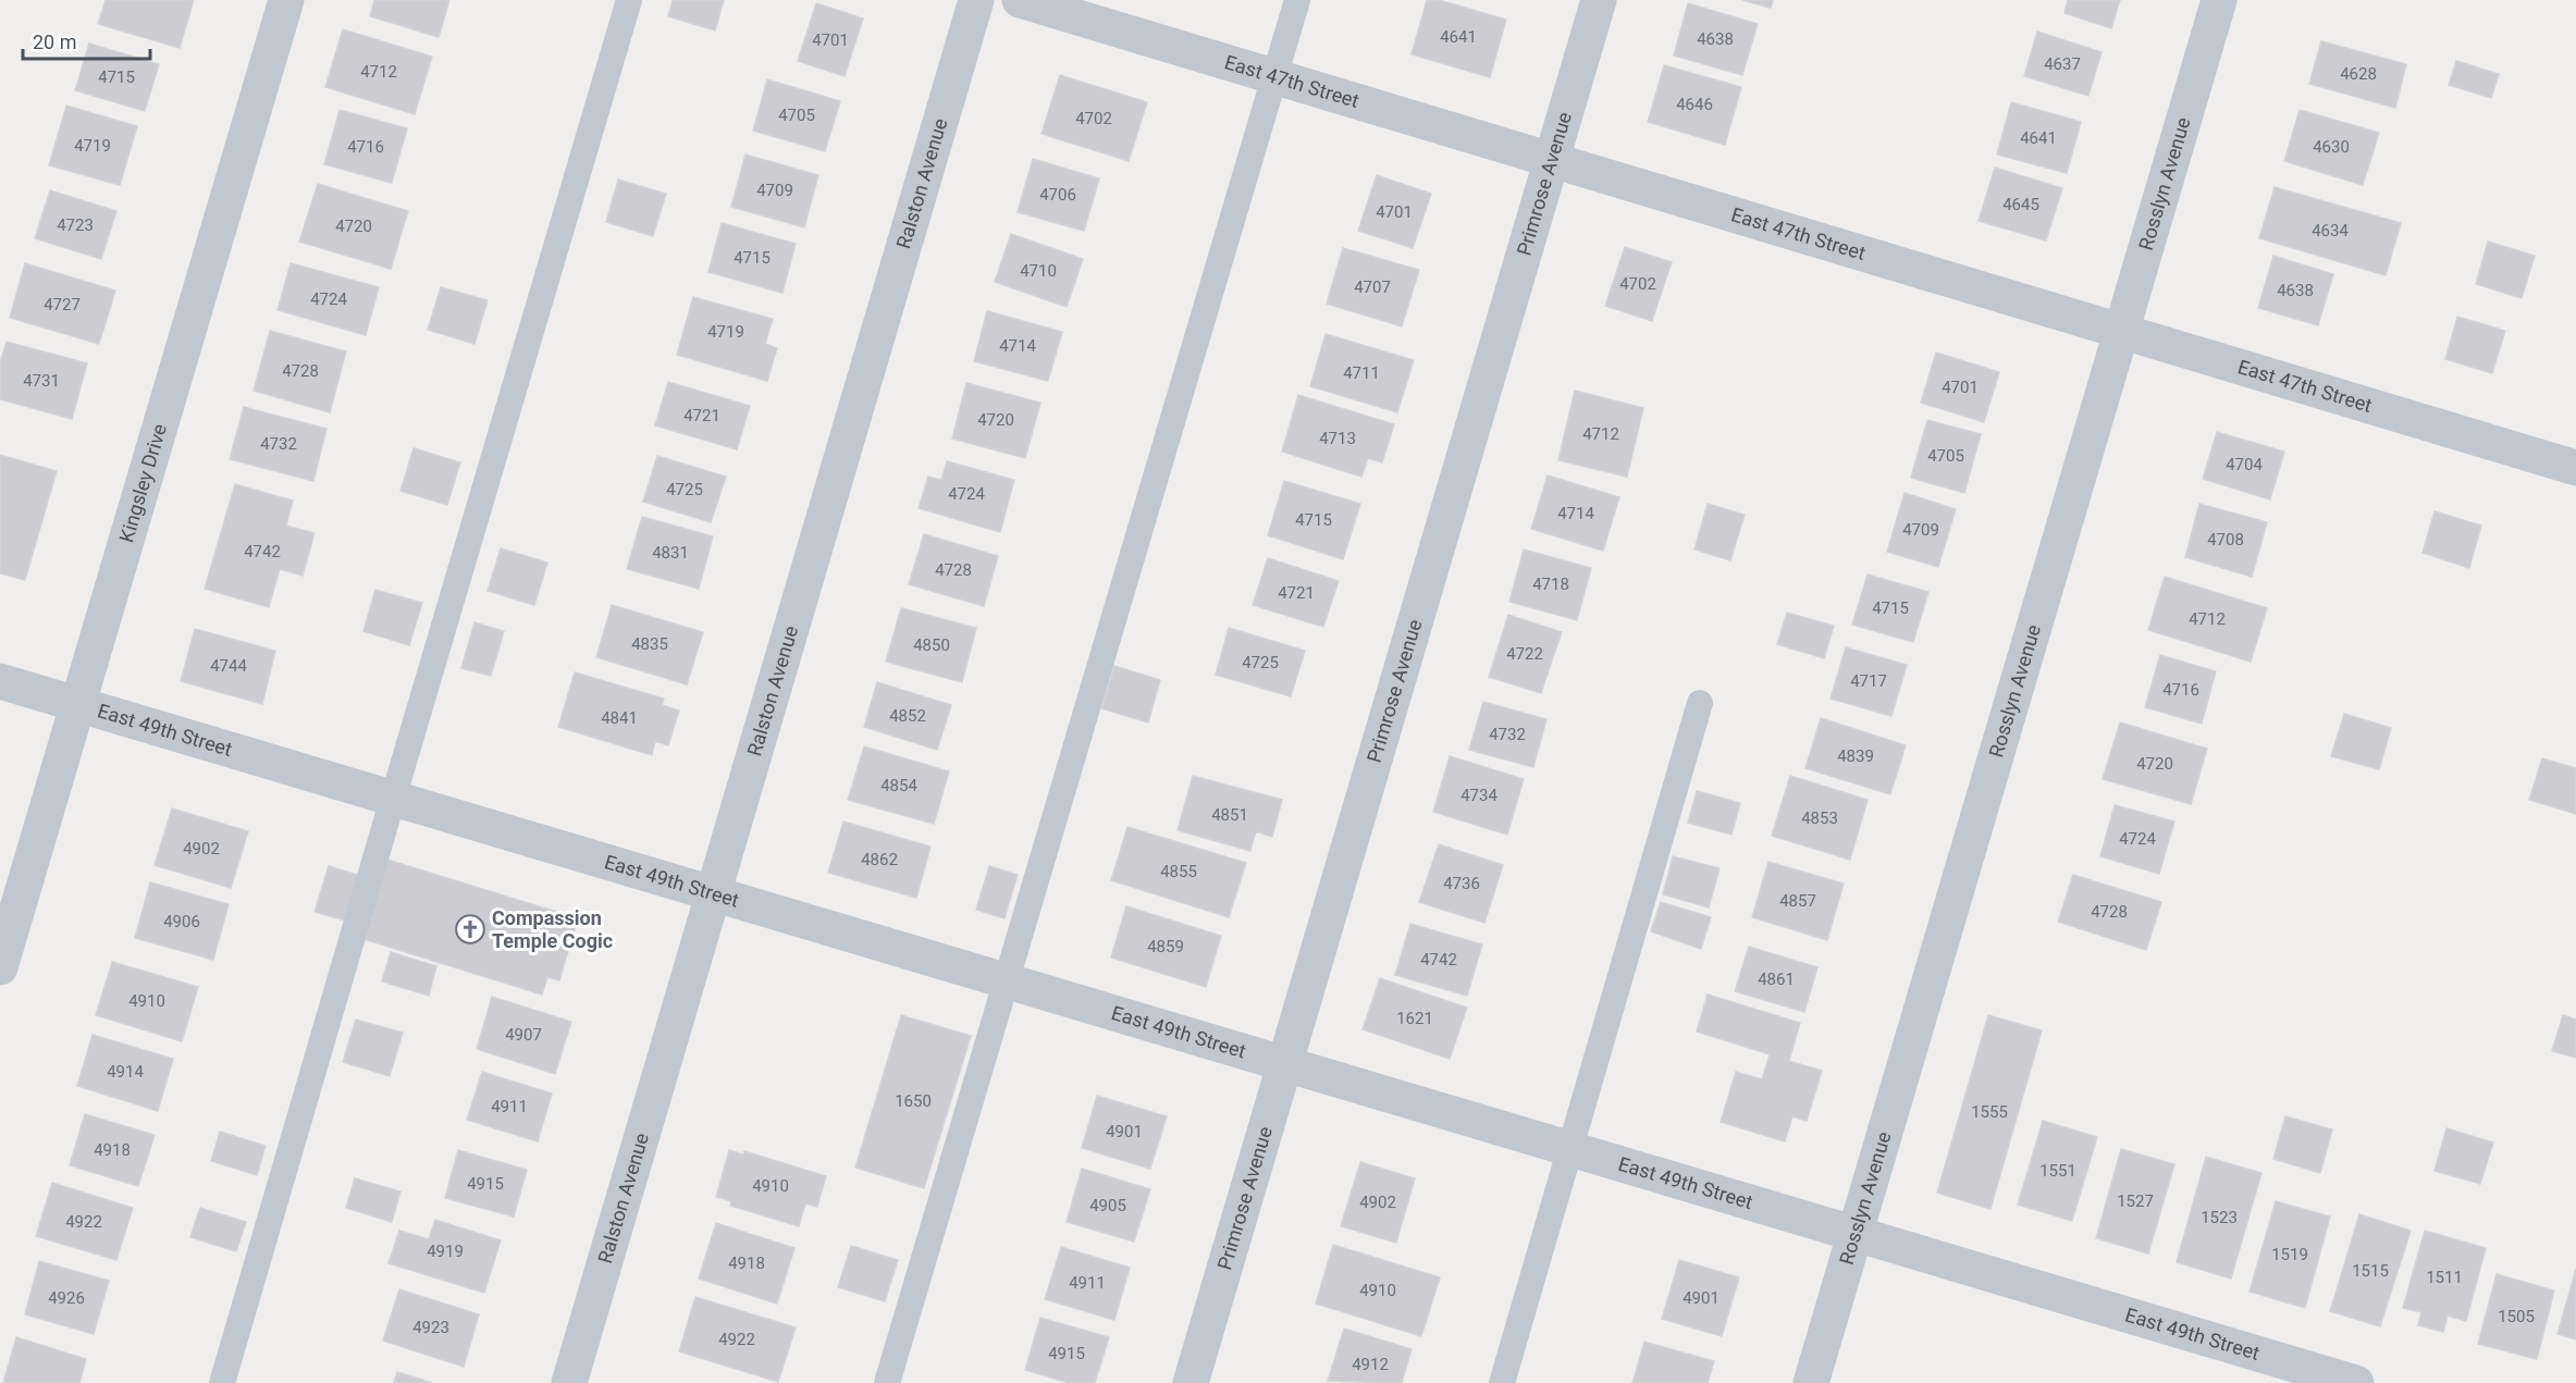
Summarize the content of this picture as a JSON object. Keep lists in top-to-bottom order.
{
  "streets": {
    "street": [
      "East 47th Street",
      "Ralston Avenue",
      "Primrose Avenue",
      "Rosslyn Avenue",
      "Kingsley Drive",
      "East 49th Street"
    ]
  },
  "crossings": [
    ["East 47th Street", "Primrose Avenue"],
    ["East 47th Street", "Rosslyn Avenue"],
    ["Ralston Avenue", "East 49th Street"],
    ["Primrose Avenue", "East 49th Street"],
    ["Rosslyn Avenue", "East 49th Street"],
    ["Kingsley Drive", "East 49th Street"]
  ],
  "places": {
    "church": ["Compassion Temple Cogic"]
  },
  "house_numbers": [
    "4641",
    "4638",
    "4701",
    "4637",
    "4712",
    "4628",
    "4715",
    "4646",
    "4705",
    "4702",
    "4641",
    "4719",
    "4716",
    "4630",
    "4709",
    "4706",
    "4645",
    "4701",
    "4723",
    "4720",
    "4634",
    "4715",
    "4710",
    "4702",
    "4707",
    "4638",
    "4724",
    "4727",
    "4719",
    "4714",
    "4728",
    "4711",
    "4731",
    "4701",
    "4721",
    "4720",
    "4712",
    "4713",
    "4732",
    "4705",
    "4704",
    "4725",
    "4724",
    "4714",
    "4715",
    "4709",
    "4708",
    "4742",
    "4831",
    "4728",
    "4718",
    "4721",
    "4715",
    "4712",
    "4835",
    "4850",
    "4722",
    "4725",
    "4744",
    "4717",
    "4716",
    "4852",
    "4841",
    "4732",
    "4839",
    "4720",
    "4854",
    "4734",
    "4851",
    "4853",
    "4724",
    "4902",
    "4862",
    "4855",
    "4736",
    "4857",
    "4728",
    "4906",
    "4859",
    "4742",
    "4861",
    "4910",
    "1621",
    "4907",
    "4914",
    "1650",
    "4911",
    "1555",
    "4901",
    "4918",
    "1551",
    "4915",
    "4910",
    "1527",
    "4902",
    "4905",
    "1523",
    "4922",
    "4919",
    "1519",
    "4918",
    "1515",
    "1511",
    "4911",
    "4910",
    "4926",
    "4901",
    "1505",
    "4923",
    "4922",
    "4915",
    "4912"
  ],
  "scale_bar": "20 m"
}
